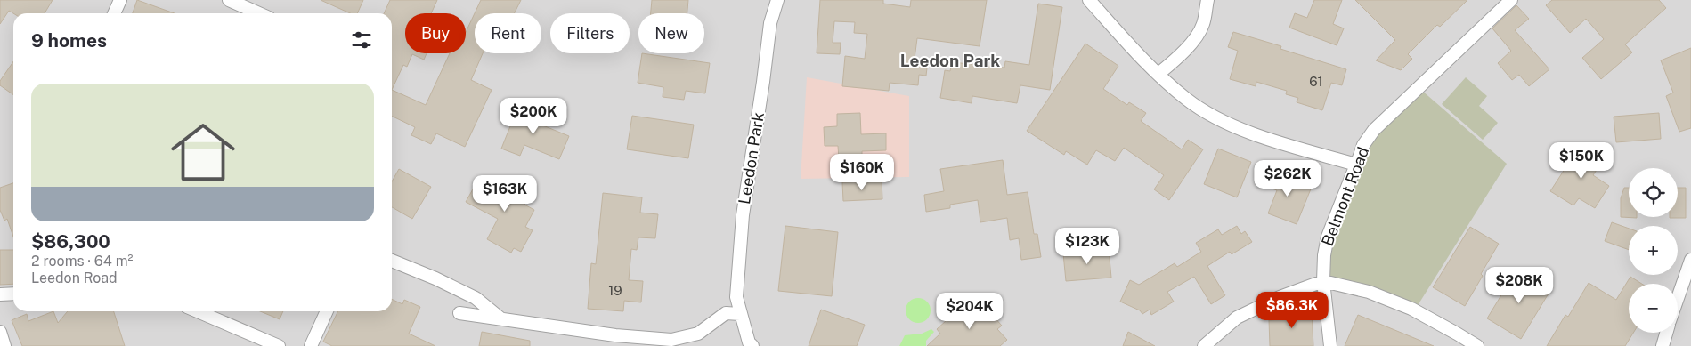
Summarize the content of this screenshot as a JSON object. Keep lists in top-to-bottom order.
{
  "streets": {
    "street": ["Leedon Park", "Belmont Road"]
  },
  "districts": ["Leedon Park"],
  "house_numbers": ["61", "19"],
  "page": {
    "chip": [
      "Buy",
      "Rent",
      "Filters",
      "New"
    ],
    "heading": "9 homes",
    "list": [
      {
        "name": "$86,300",
        "note": "2 rooms · 64 m² · Leedon Road"
      }
    ],
    "price": [
      "$200K",
      "$150K",
      "$160K",
      "$262K",
      "$163K",
      "$123K",
      "$208K",
      "$86.3K",
      "$204K"
    ],
    "map_buttons": ["+", "−"]
  }
}
